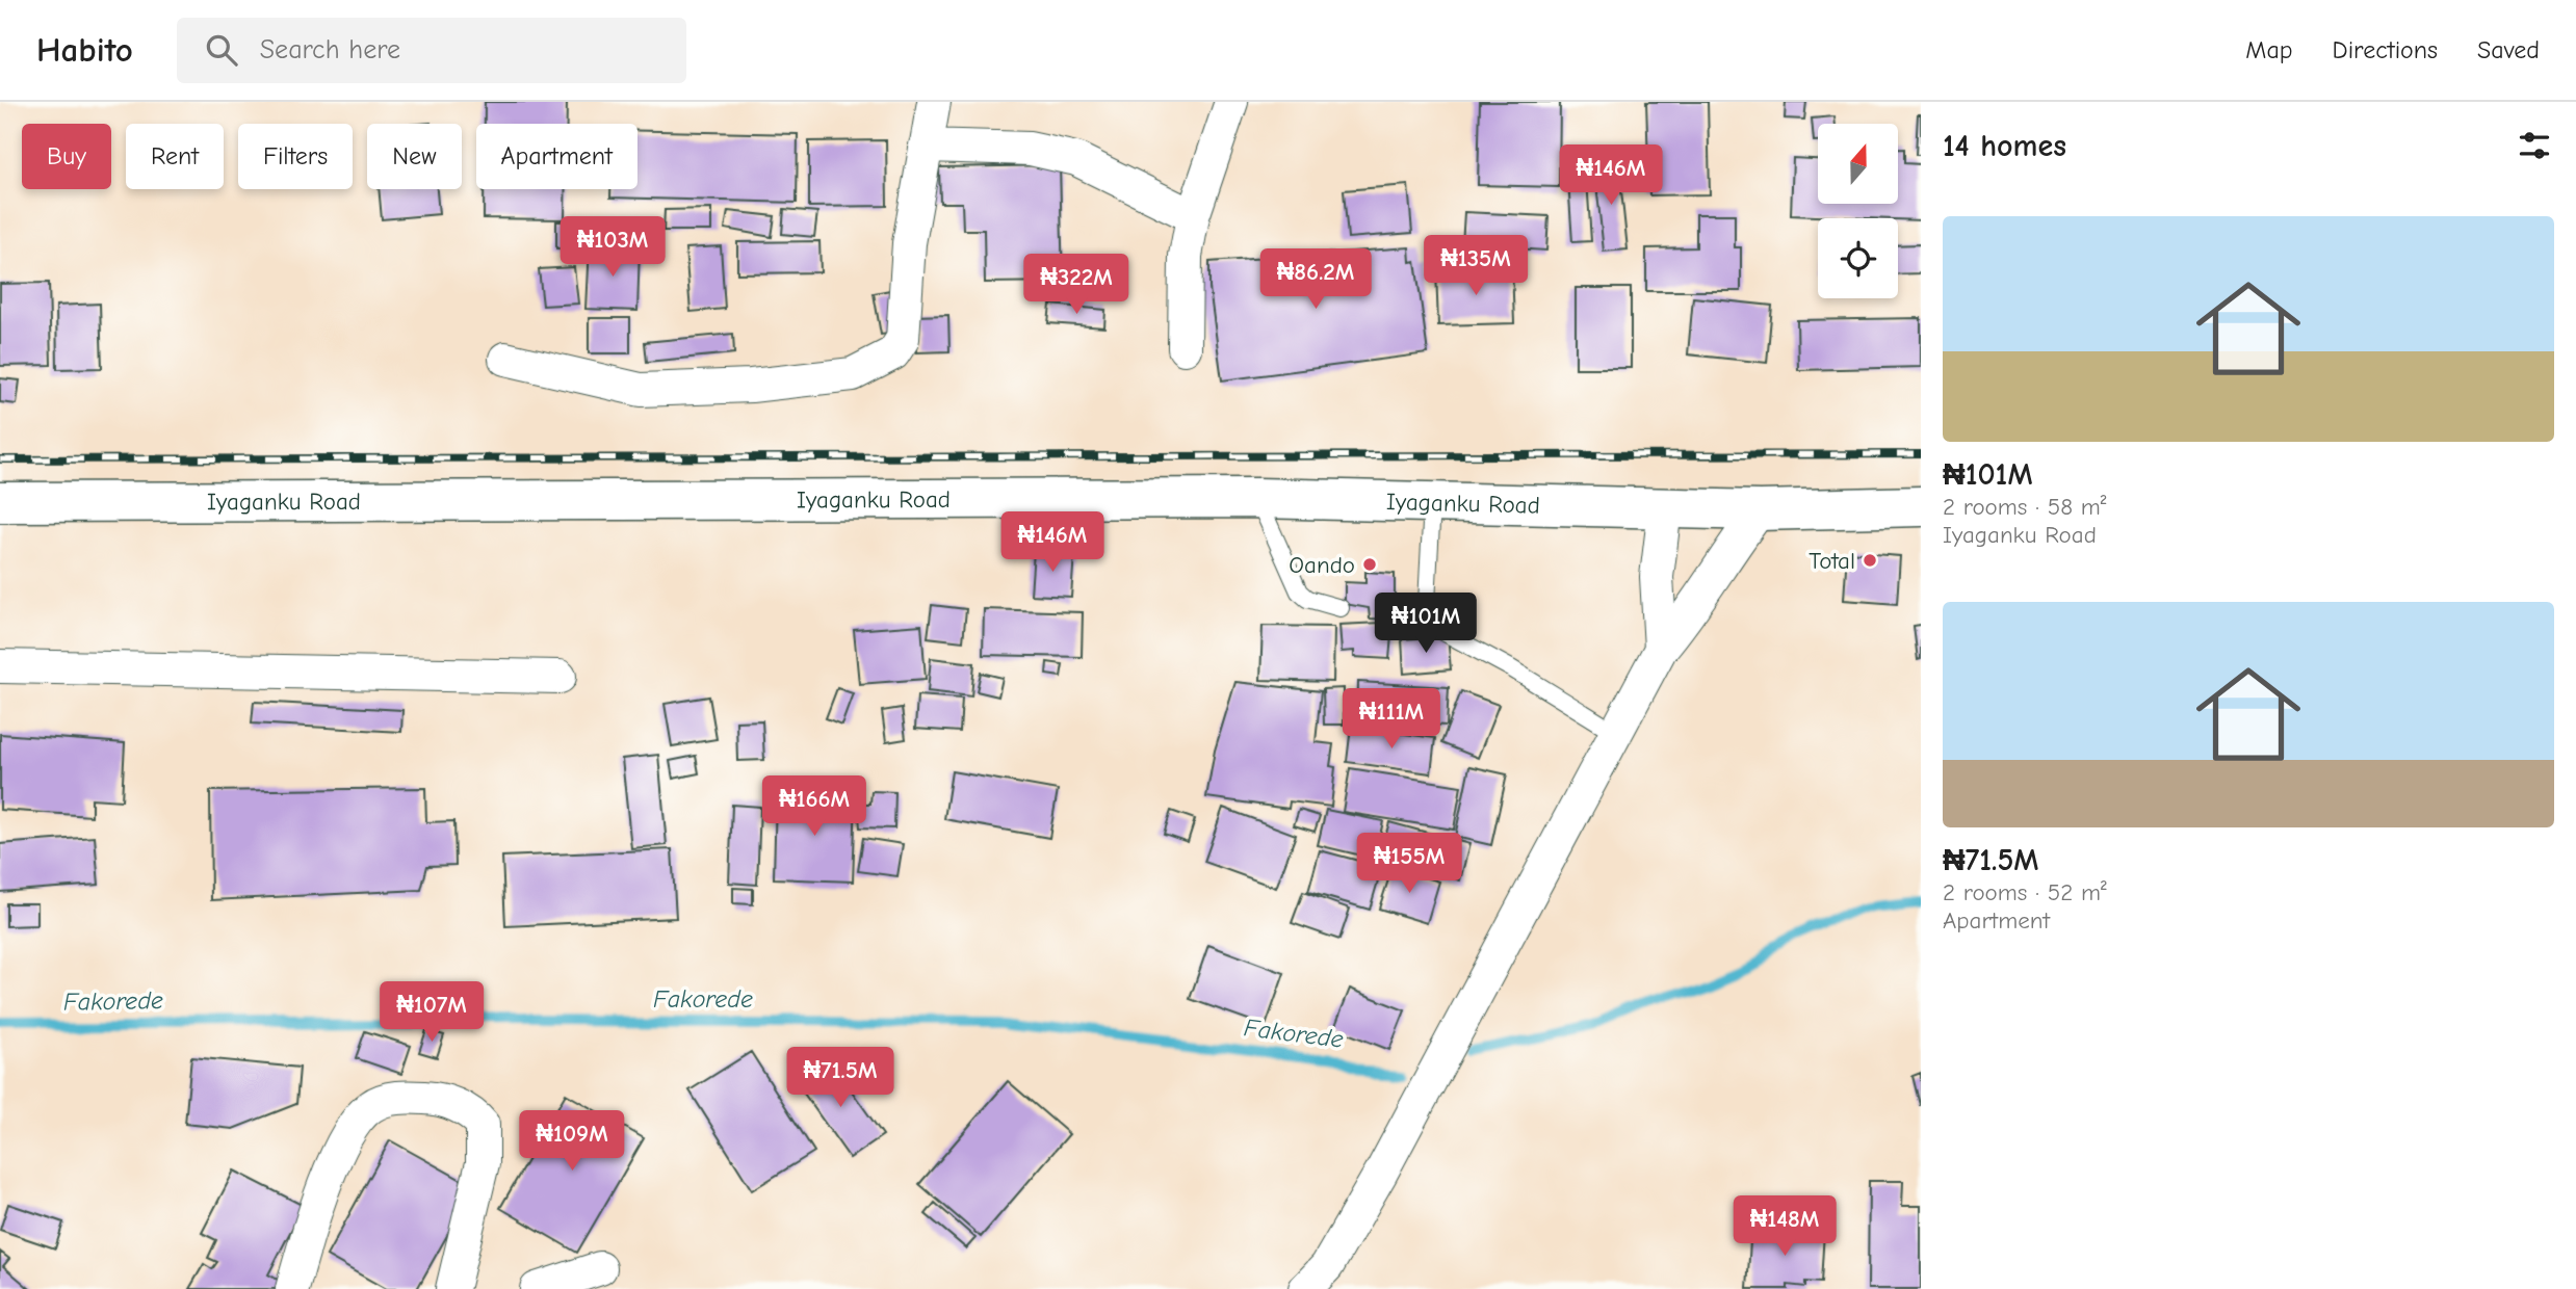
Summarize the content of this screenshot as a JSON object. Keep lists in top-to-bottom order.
{
  "streets": {
    "highway": ["Iyaganku Road"]
  },
  "water": ["Fakorede"],
  "places": ["Total", "Oando"],
  "north": "top",
  "page": {
    "header": "Habito",
    "search": "Search here",
    "nav": ["Map", "Directions", "Saved"],
    "heading": "14 homes",
    "chip": [
      "Buy",
      "Rent",
      "Filters",
      "New",
      "Apartment"
    ],
    "price": [
      "₦146M",
      "₦103M",
      "₦135M",
      "₦86.2M",
      "₦322M",
      "₦146M",
      "₦101M",
      "₦111M",
      "₦166M",
      "₦155M",
      "₦107M",
      "₦71.5M",
      "₦109M",
      "₦148M"
    ],
    "list": [
      {
        "name": "₦101M",
        "note": "2 rooms · 58 m² · Iyaganku Road"
      },
      {
        "name": "₦71.5M",
        "note": "2 rooms · 52 m² · Apartment"
      }
    ]
  }
}
